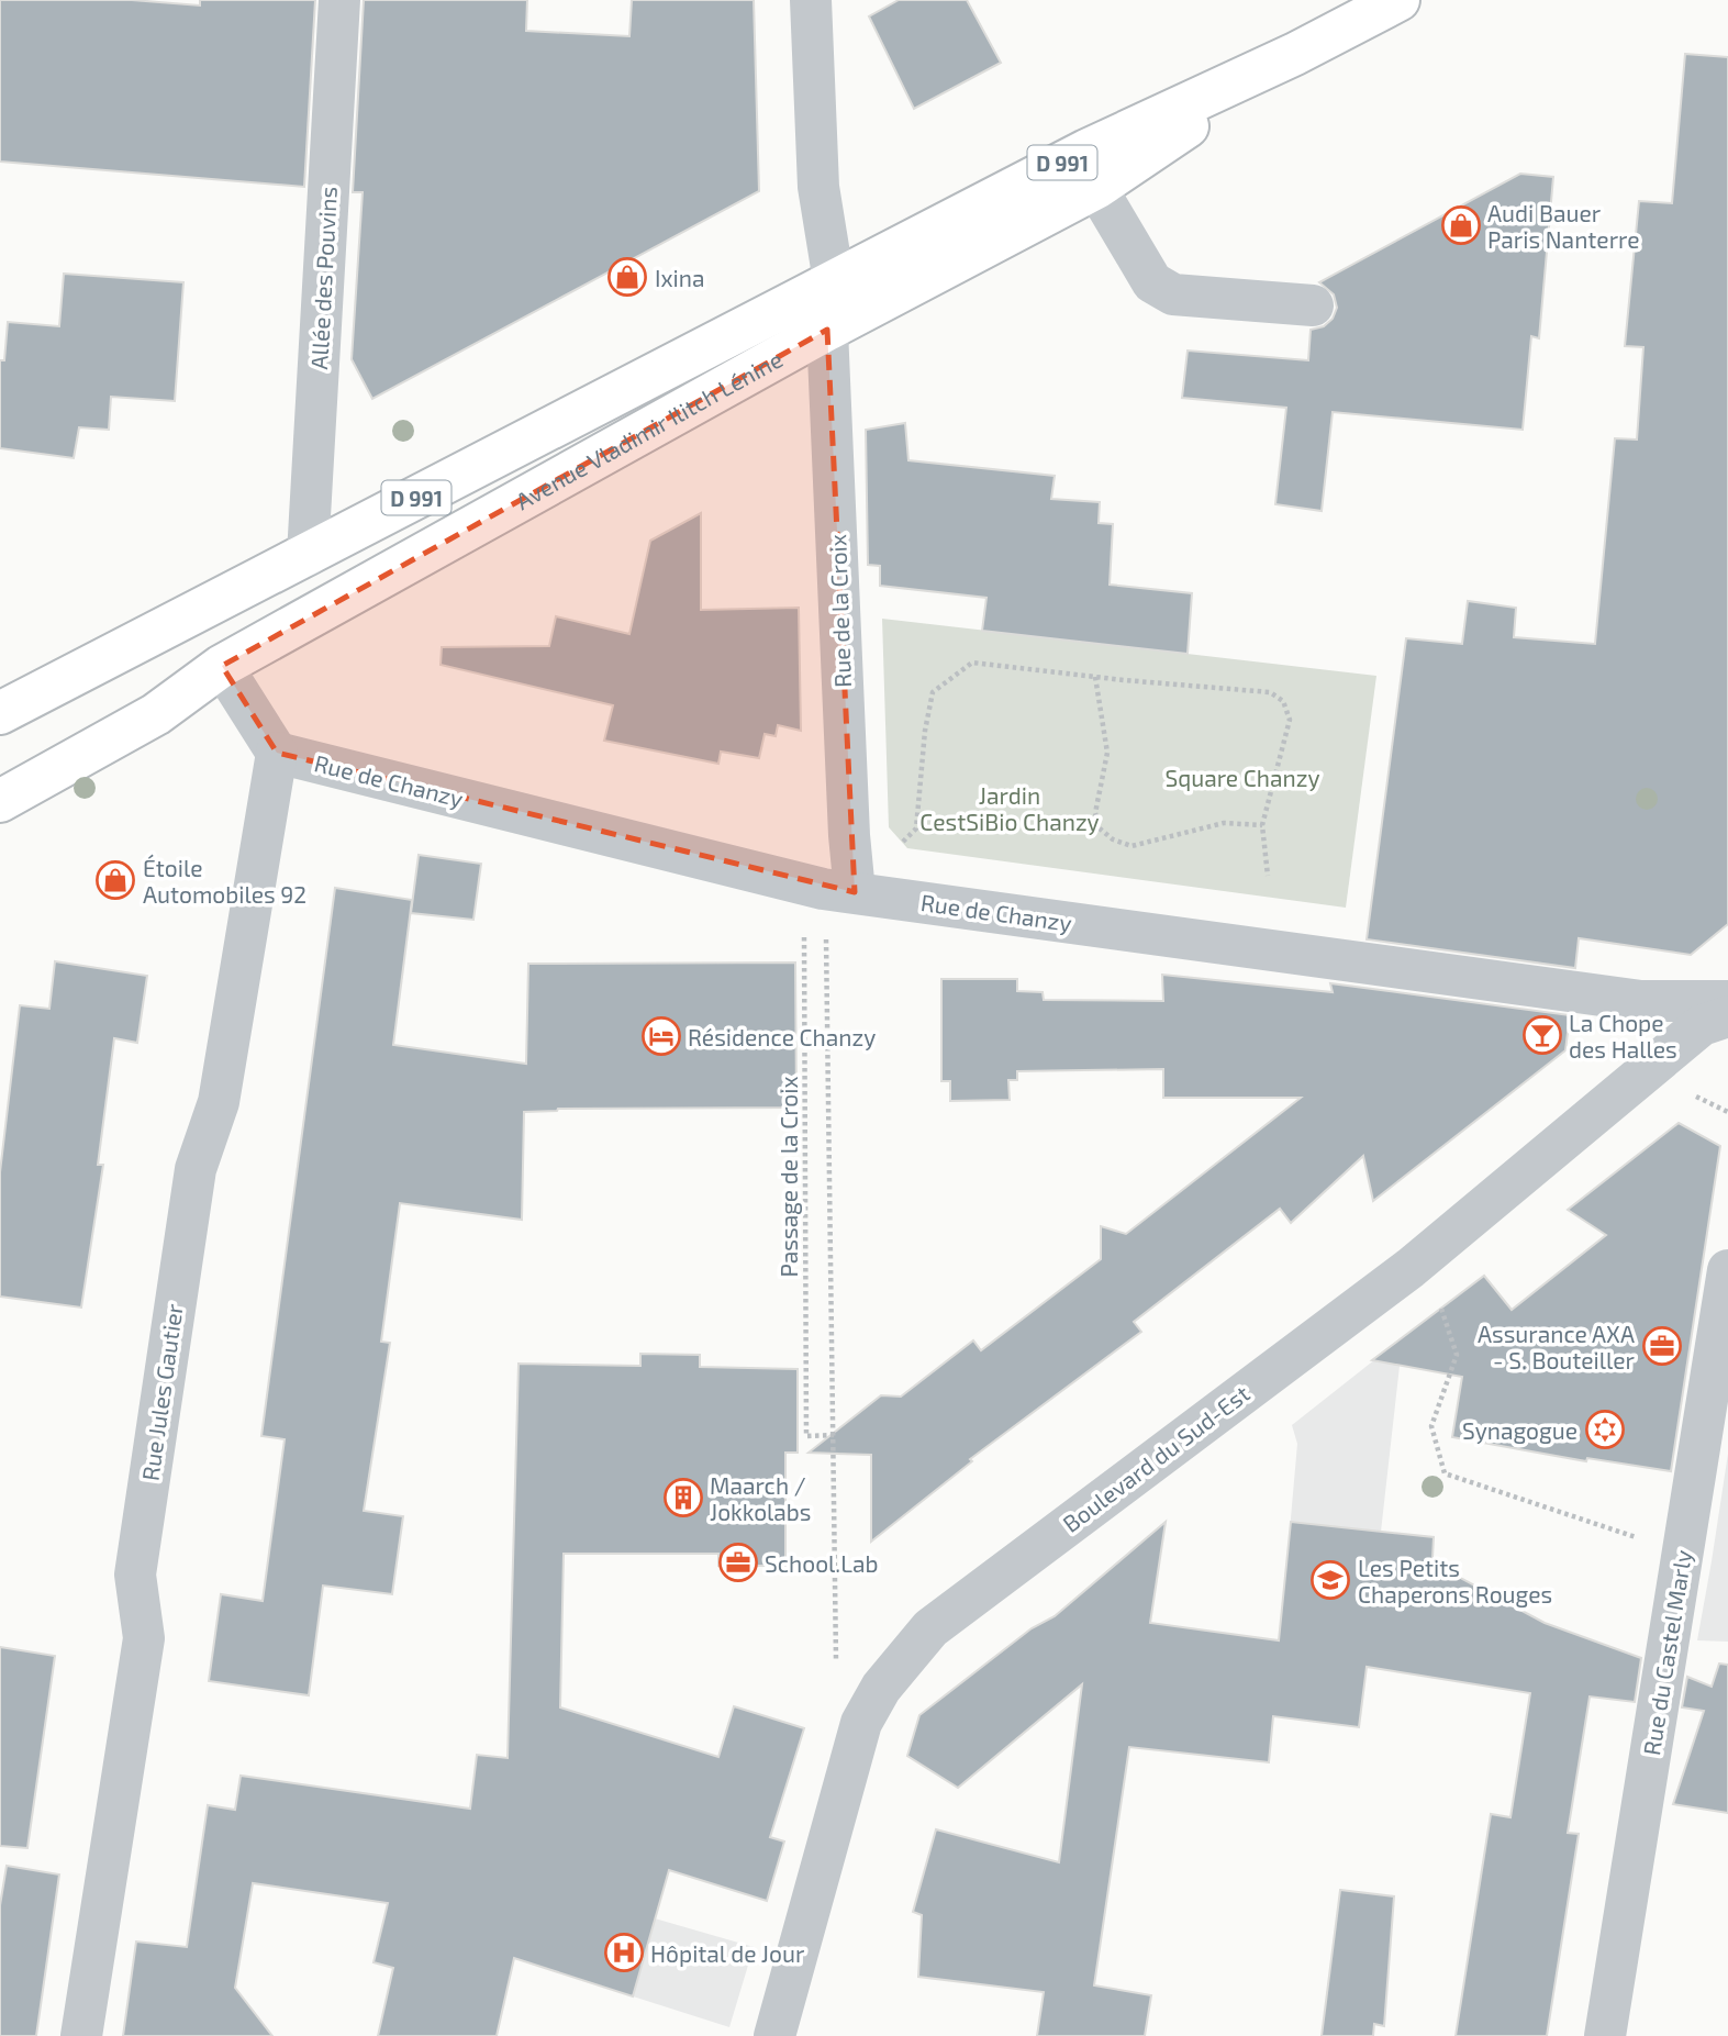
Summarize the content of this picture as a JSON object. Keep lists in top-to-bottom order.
{
  "streets": {
    "main road": ["D 991", "Avenue Vladimir Ilitch Lénine"],
    "street": [
      "Allée des Pouvins",
      "Rue de la Croix",
      "Rue de Chanzy",
      "Rue Jules Gautier",
      "Boulevard du Sud-Est",
      "Rue du Castel Marly"
    ],
    "path": ["Passage de la Croix"]
  },
  "crossings": [
    ["Allée des Pouvins", "Avenue Vladimir Ilitch Lénine"],
    ["Avenue Vladimir Ilitch Lénine", "Rue de la Croix"],
    ["Rue de la Croix", "Rue de Chanzy"],
    ["Rue de la Croix", "Passage de la Croix"],
    ["Rue de Chanzy", "Passage de la Croix"],
    ["Rue de Chanzy", "Rue Jules Gautier"],
    ["Passage de la Croix", "Boulevard du Sud-Est"]
  ],
  "parks": ["Square Chanzy", "Jardin CestSiBio Chanzy"],
  "places": {
    "shop": ["Audi Bauer Paris Nanterre", "Ixina", "Étoile Automobiles 92"],
    "bar": ["La Chope des Halles"],
    "hotel": ["Résidence Chanzy"],
    "office": ["Assurance AXA - S. Bouteiller", "School.Lab"],
    "synagogue": ["Synagogue"],
    "building": ["Maarch / Jokkolabs"],
    "school or university": ["Les Petits Chaperons Rouges"],
    "hospital": ["Hôpital de Jour"]
  }
}
